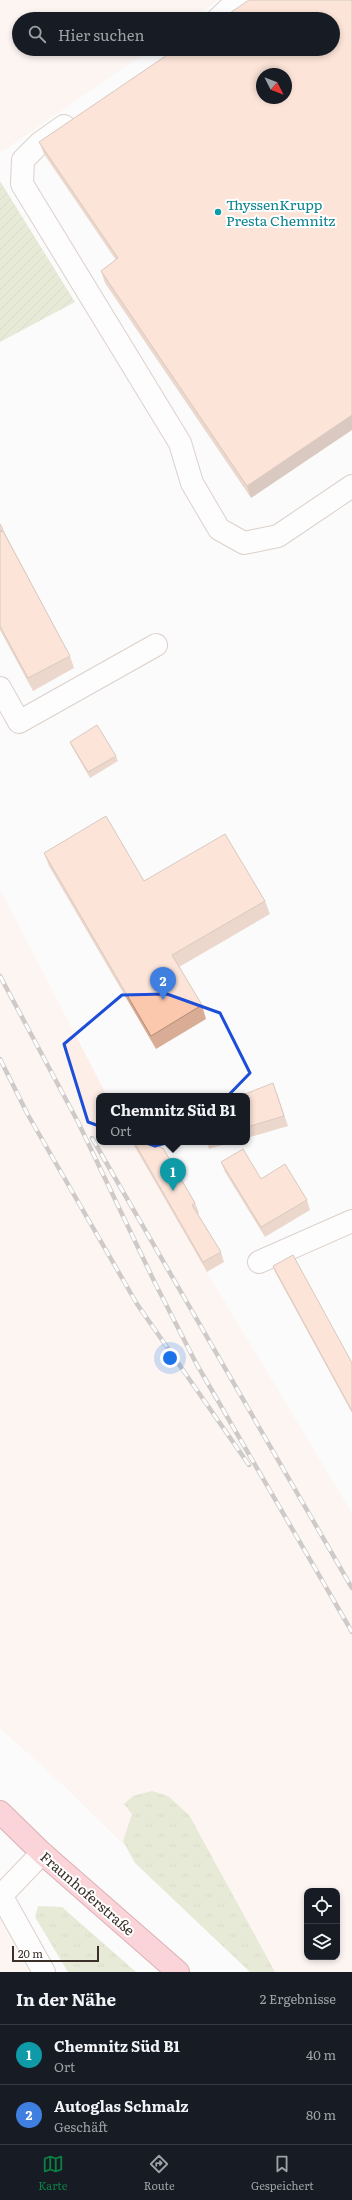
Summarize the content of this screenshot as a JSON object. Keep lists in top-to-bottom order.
{
  "streets": {
    "main road": ["Fraunhoferstraße"]
  },
  "places": ["ThyssenKrupp Presta Chemnitz"],
  "scale_bar": "20 m",
  "north": "bottom right",
  "page": {
    "search": "Hier suchen",
    "pins": ["2", "1"],
    "popup": ["Chemnitz Süd B1", "Ort"],
    "scale": "20 m",
    "heading": ["In der Nähe", "2 Ergebnisse"],
    "list": [
      {
        "mark": "1",
        "name": "Chemnitz Süd B1",
        "note": "Ort",
        "value": "40 m"
      },
      {
        "mark": "2",
        "name": "Autoglas Schmalz",
        "note": "Geschäft",
        "value": "80 m"
      }
    ],
    "nav": ["Karte", "Route", "Gespeichert"]
  }
}
